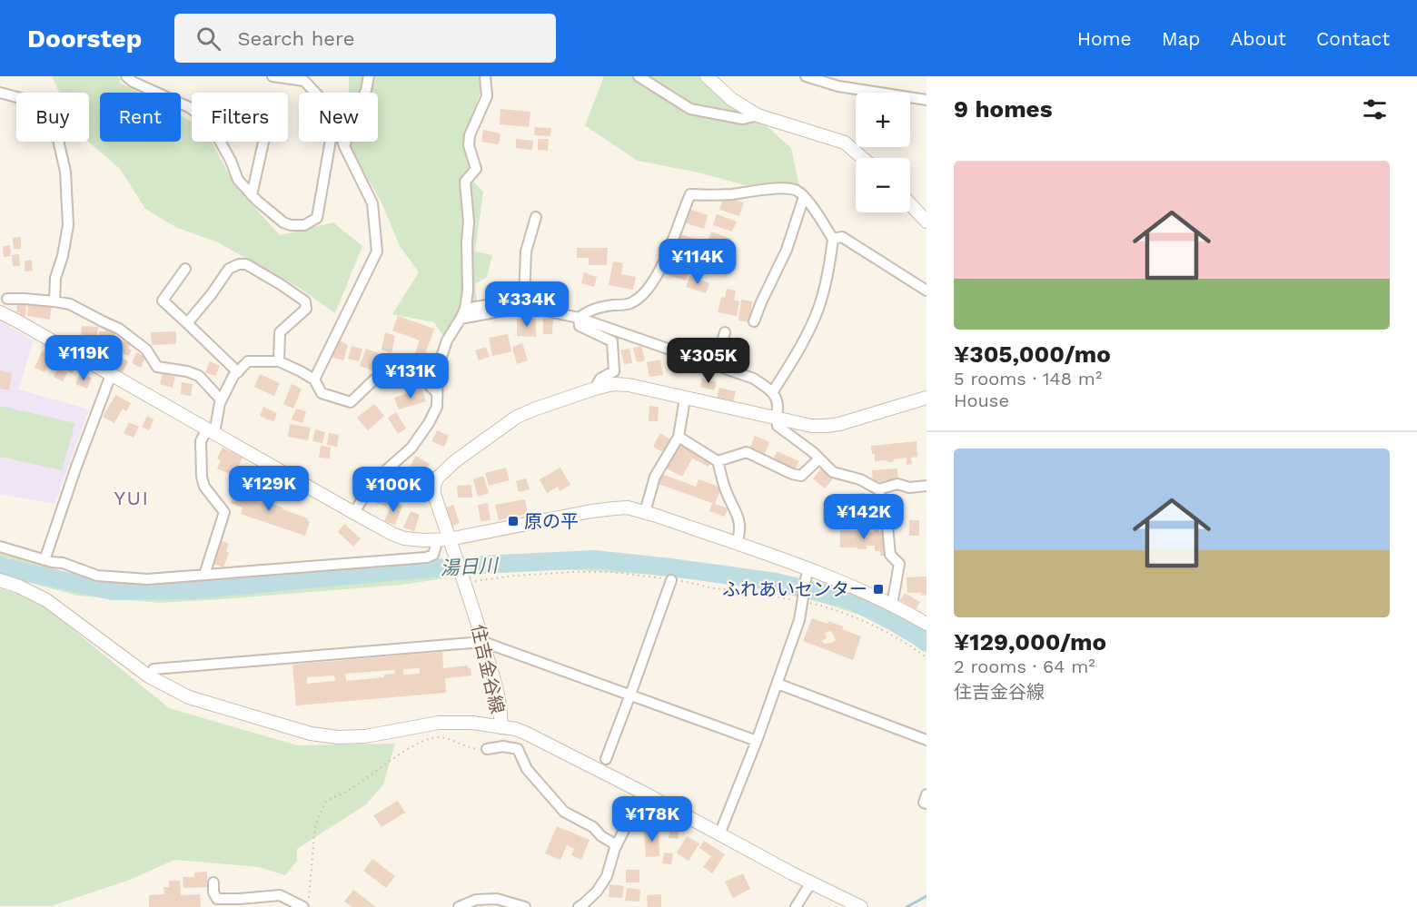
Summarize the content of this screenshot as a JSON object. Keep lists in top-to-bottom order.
{
  "streets": {
    "main road": ["住吉金谷線"]
  },
  "districts": ["YUI"],
  "water": ["湯日川"],
  "places": {
    "transit": ["原の平", "ふれあいセンター"]
  },
  "page": {
    "header": "Doorstep",
    "search": "Search here",
    "nav": [
      "Home",
      "Map",
      "About",
      "Contact"
    ],
    "heading": "9 homes",
    "map_buttons": ["+", "−"],
    "chip": [
      "Buy",
      "Rent",
      "Filters",
      "New"
    ],
    "list": [
      {
        "name": "¥305,000/mo",
        "note": "5 rooms · 148 m² · House"
      },
      {
        "name": "¥129,000/mo",
        "note": "2 rooms · 64 m² · 住吉金谷線"
      }
    ],
    "price": [
      "¥114K",
      "¥334K",
      "¥119K",
      "¥305K",
      "¥131K",
      "¥129K",
      "¥100K",
      "¥142K",
      "¥178K"
    ]
  }
}
